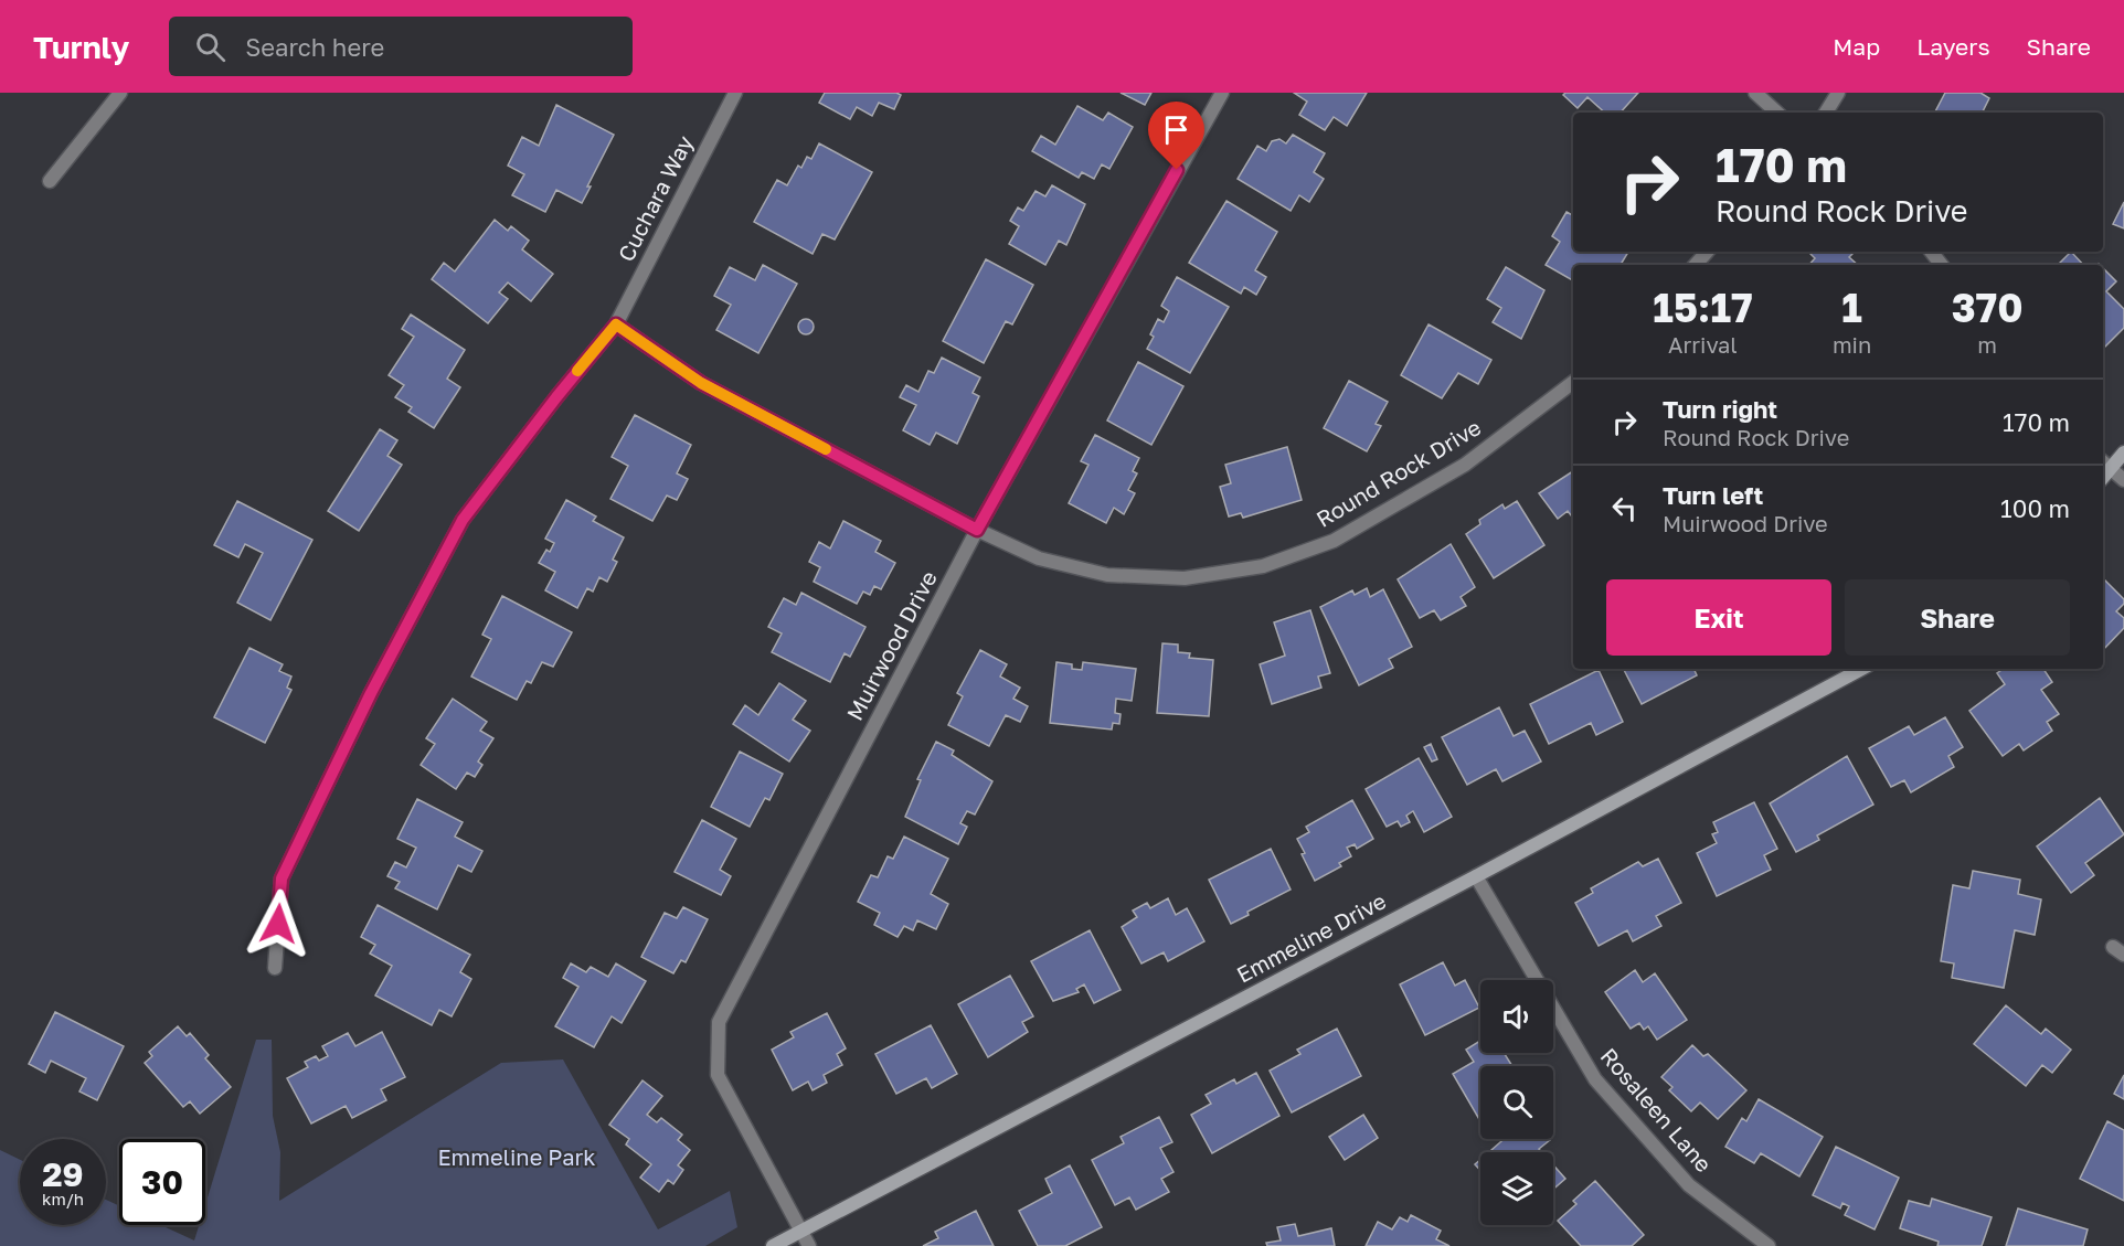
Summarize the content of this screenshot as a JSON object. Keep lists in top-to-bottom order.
{
  "streets": {
    "street": [
      "Cuchara Way",
      "Round Rock Drive",
      "Muirwood Drive",
      "Emmeline Drive",
      "Rosaleen Lane"
    ]
  },
  "crossings": [
    ["Cuchara Way", "Round Rock Drive"],
    ["Round Rock Drive", "Muirwood Drive"],
    ["Muirwood Drive", "Emmeline Drive"],
    ["Emmeline Drive", "Rosaleen Lane"]
  ],
  "parks": ["Emmeline Park"],
  "page": {
    "header": "Turnly",
    "search": "Search here",
    "nav": ["Map", "Layers", "Share"],
    "turn": ["170 m", "Round Rock Drive"],
    "eta": [
      "15:17",
      "Arrival",
      "1",
      "min",
      "370",
      "m"
    ],
    "list": [
      {
        "name": "Turn right",
        "note": "Round Rock Drive",
        "value": "170 m"
      },
      {
        "name": "Turn left",
        "note": "Muirwood Drive",
        "value": "100 m"
      }
    ],
    "buttons": ["Exit", "Share"],
    "speed": "29 km/h",
    "limit": "30"
  }
}
